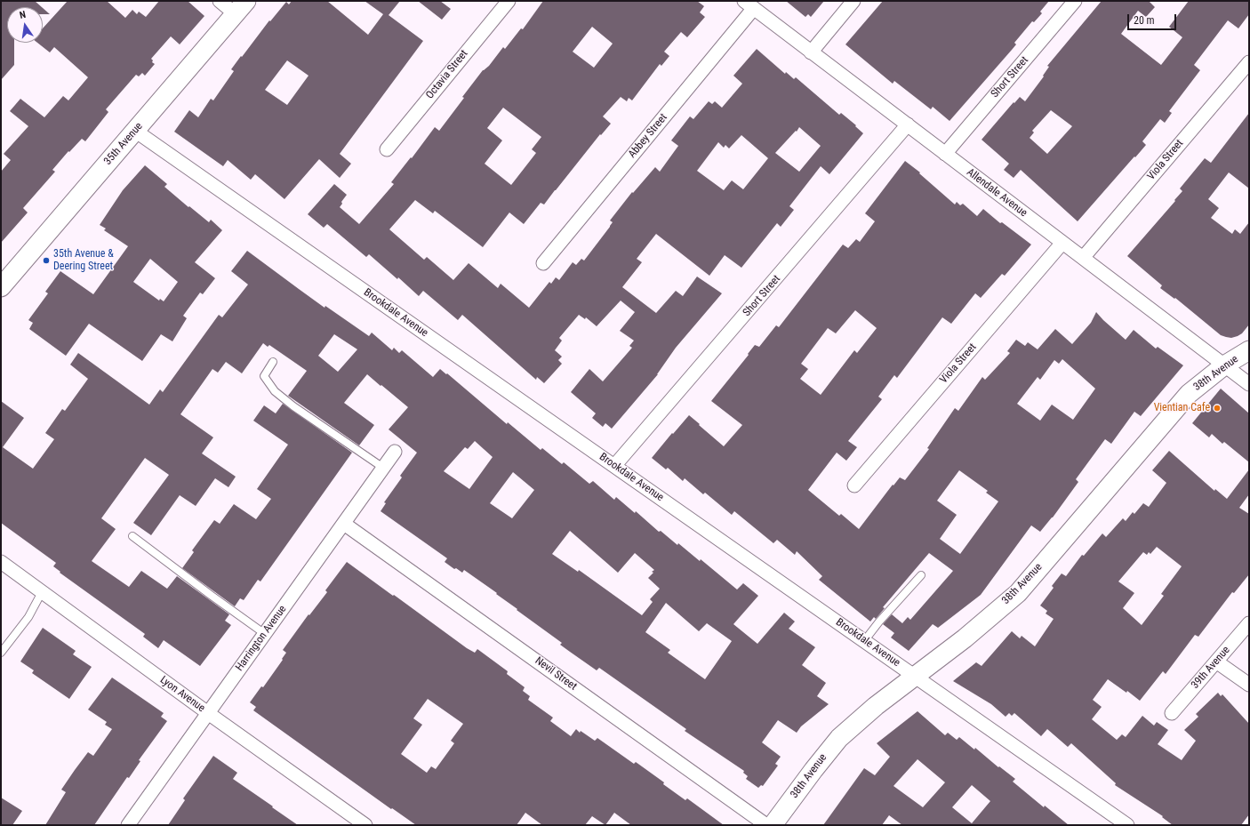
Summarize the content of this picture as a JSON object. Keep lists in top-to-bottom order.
{
  "streets": {
    "street": [
      "Octavia Street",
      "Short Street",
      "Abbey Street",
      "35th Avenue",
      "Viola Street",
      "Allendale Avenue",
      "Brookdale Avenue",
      "38th Avenue",
      "Harrington Avenue",
      "39th Avenue",
      "Nevil Street",
      "Lyon Avenue"
    ]
  },
  "crossings": [
    ["Short Street", "Allendale Avenue"],
    ["Short Street", "Brookdale Avenue"],
    ["Abbey Street", "Allendale Avenue"],
    ["35th Avenue", "Brookdale Avenue"],
    ["Viola Street", "Allendale Avenue"],
    ["Allendale Avenue", "38th Avenue"],
    ["Brookdale Avenue", "38th Avenue"],
    ["Harrington Avenue", "Nevil Street"],
    ["Harrington Avenue", "Lyon Avenue"]
  ],
  "places": ["35th Avenue & Deering Street", "Vientian Cafe"],
  "scale_bar": "20 m",
  "north": "top"
}
